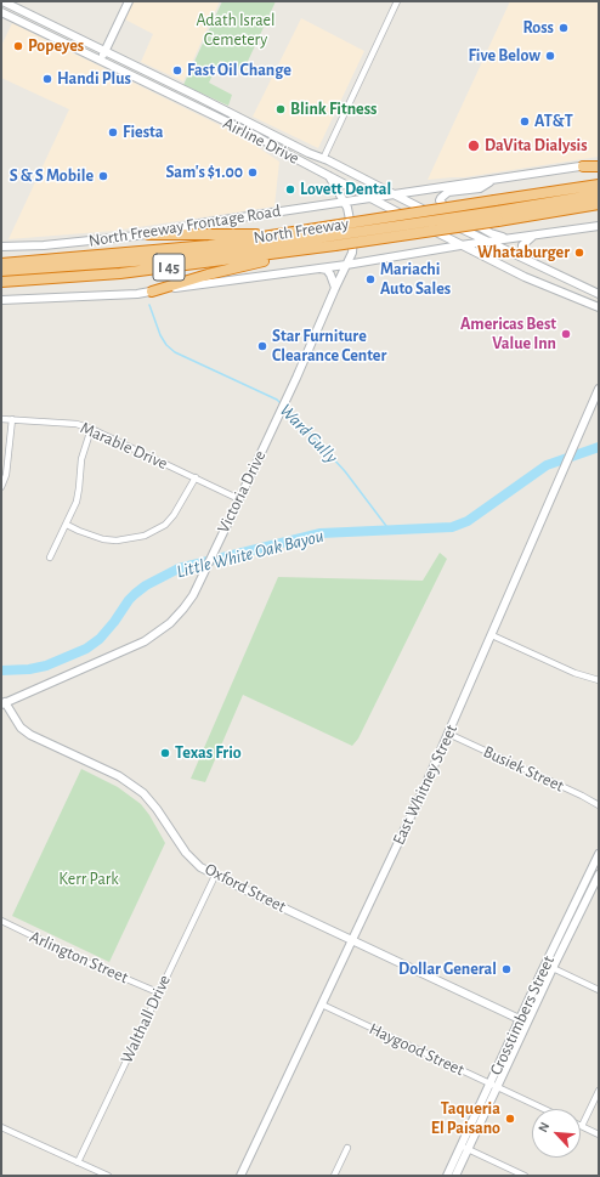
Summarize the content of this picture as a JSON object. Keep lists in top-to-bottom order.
{
  "streets": {
    "highway": ["North Freeway", "I 45"],
    "main road": [
      "Airline Drive",
      "North Freeway Frontage Road",
      "Victoria Drive",
      "East Whitney Street",
      "Oxford Street",
      "Crosstimbers Street"
    ],
    "street": [
      "Marable Drive",
      "Busiek Street",
      "Arlington Street",
      "Walthall Drive",
      "Haygood Street"
    ]
  },
  "crossings": [
    ["Airline Drive", "North Freeway Frontage Road"],
    ["Airline Drive", "Victoria Drive"],
    ["North Freeway Frontage Road", "Victoria Drive"],
    ["Marable Drive", "Victoria Drive"],
    ["Victoria Drive", "Oxford Street"],
    ["Busiek Street", "East Whitney Street"],
    ["East Whitney Street", "Oxford Street"],
    ["East Whitney Street", "Haygood Street"],
    ["Oxford Street", "Crosstimbers Street"],
    ["Oxford Street", "Walthall Drive"],
    ["Arlington Street", "Walthall Drive"],
    ["Crosstimbers Street", "Haygood Street"]
  ],
  "water": ["Ward Gully", "Little White Oak Bayou"],
  "parks": ["Adath Israel Cemetery", "Kerr Park"],
  "places": [
    "Ross",
    "Popeyes",
    "Five Below",
    "Fast Oil Change",
    "Handi Plus",
    "Blink Fitness",
    "AT&T",
    "Fiesta",
    "DaVita Dialysis",
    "Sam's $1.00",
    "S & S Mobile",
    "Lovett Dental",
    "Whataburger",
    "Mariachi Auto Sales",
    "Americas Best Value Inn",
    "Star Furniture Clearance Center",
    "Texas Frio",
    "Dollar General",
    "Taqueria El Paisano"
  ],
  "north": "top left"
}
